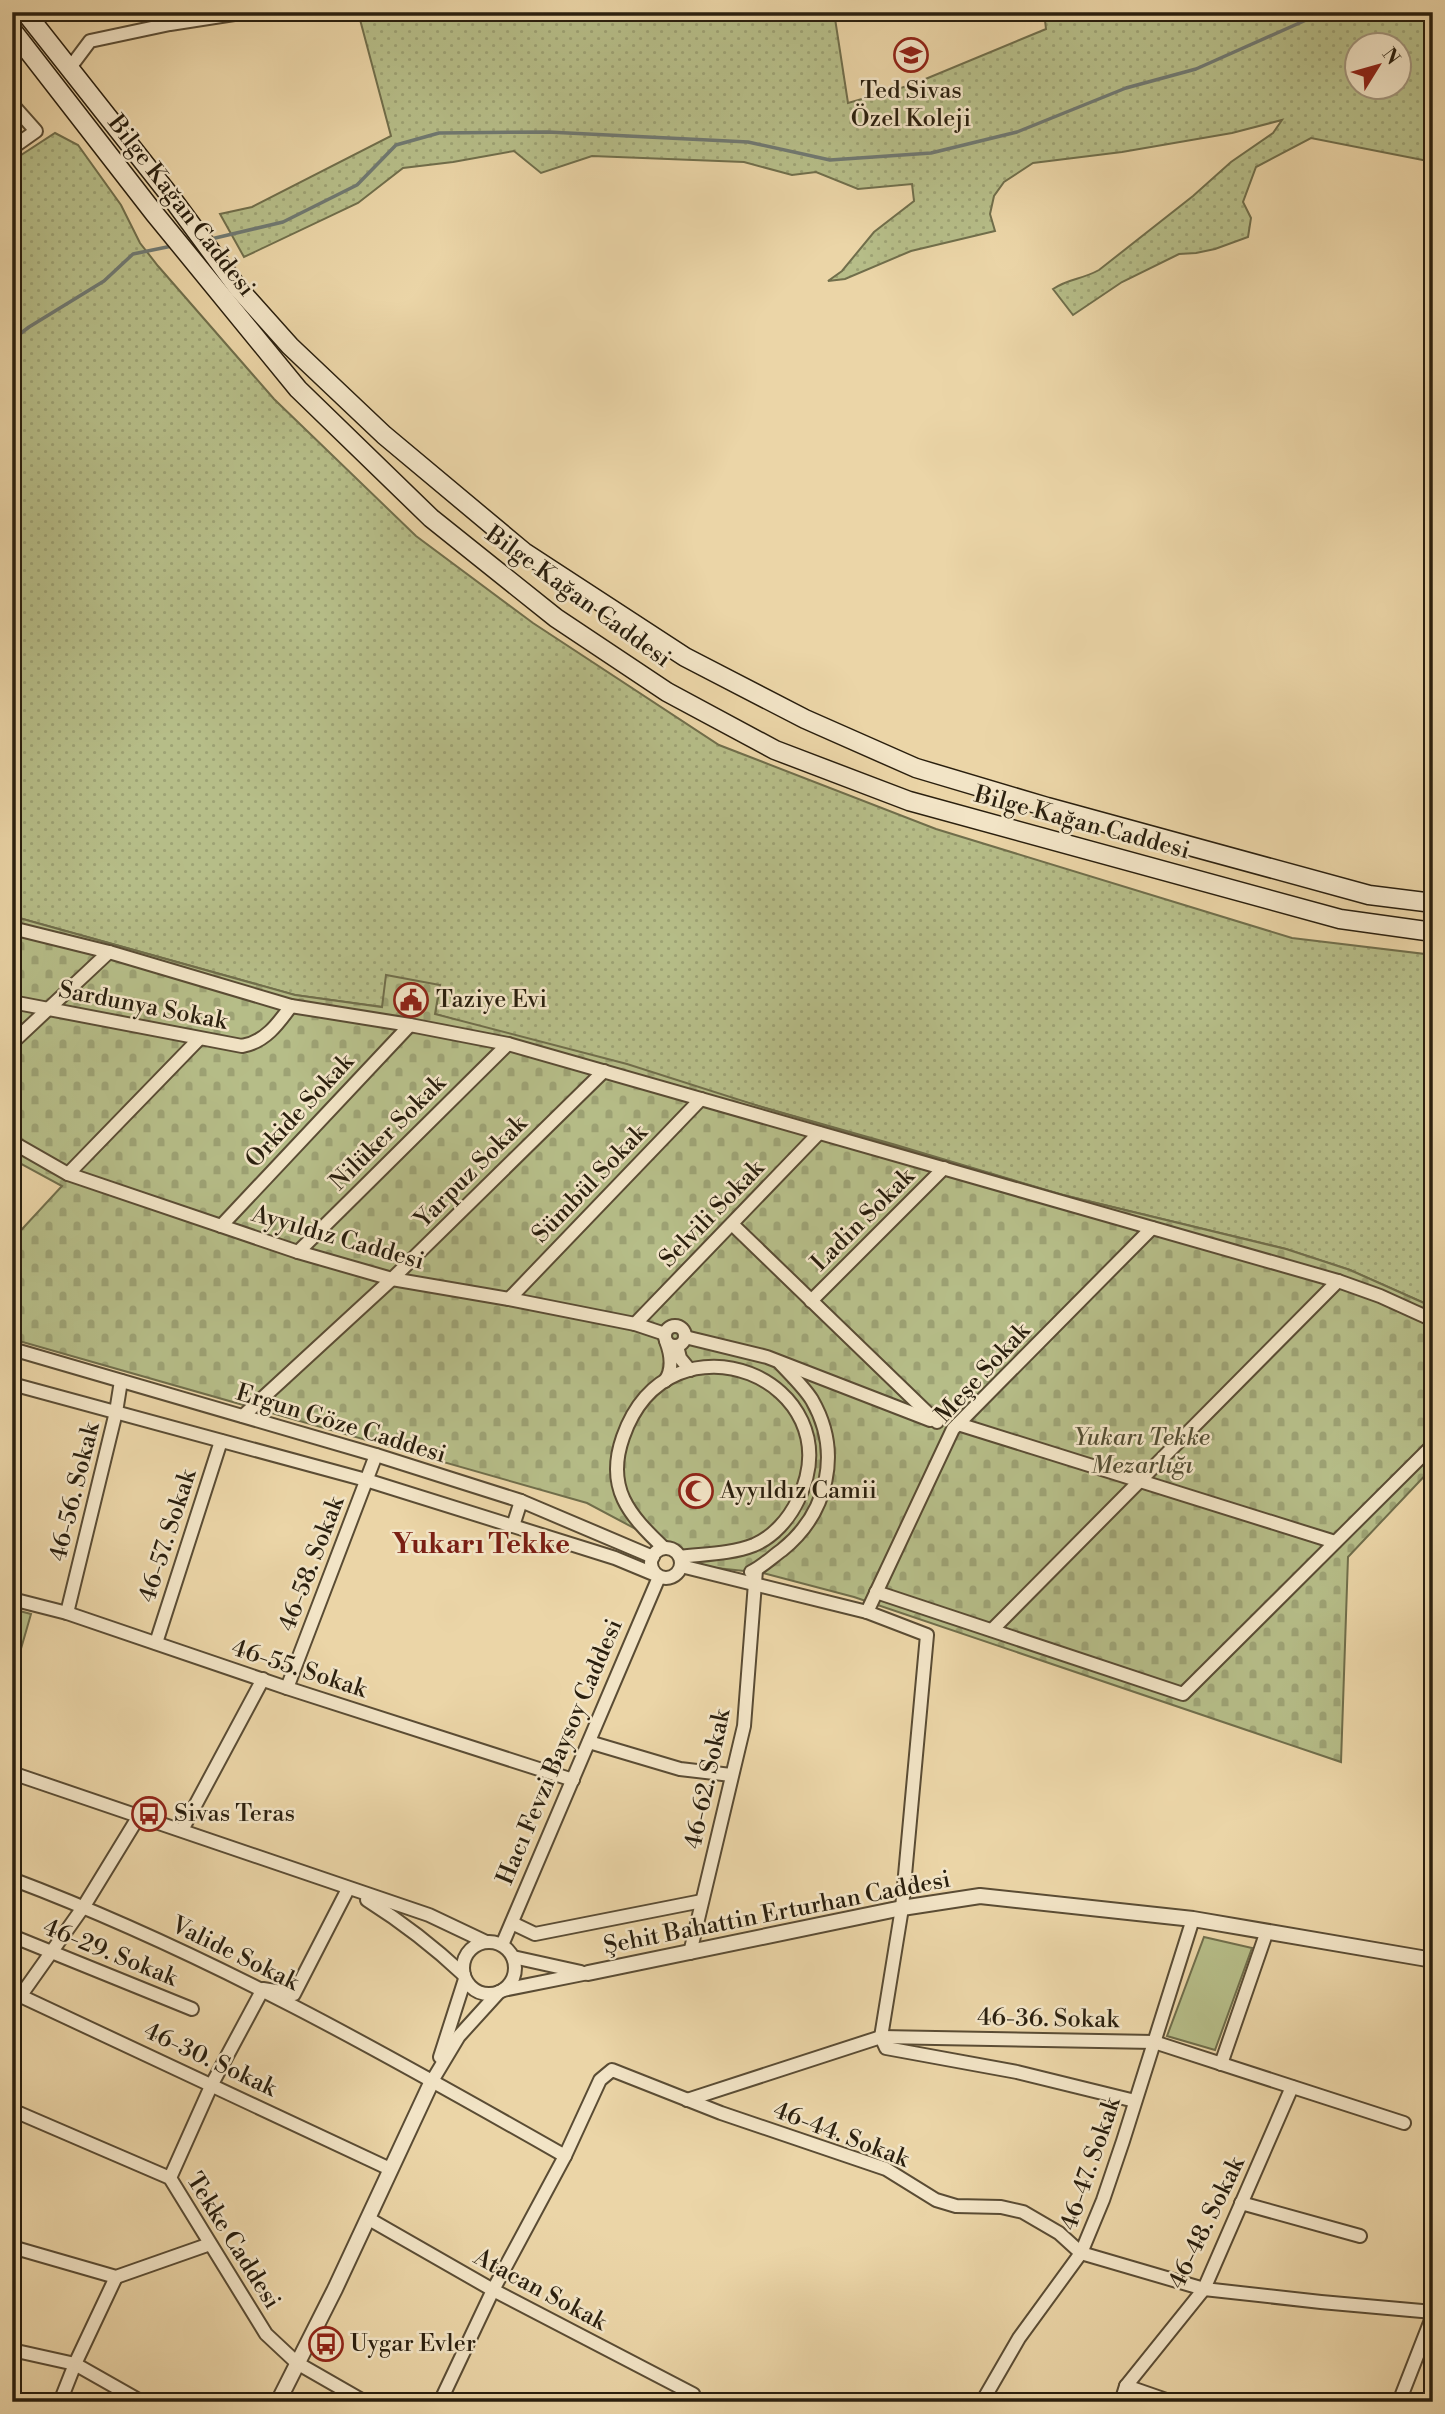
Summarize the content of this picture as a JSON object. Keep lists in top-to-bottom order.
{
  "streets": {
    "main road": ["Bilge Kağan Caddesi"],
    "street": [
      "Sardunya Sokak",
      "Orkide Sokak",
      "Nilüker Sokak",
      "Yarpuz Sokak",
      "Sümbül Sokak",
      "Selvili Sokak",
      "Ladin Sokak",
      "Ayyıldız Caddesi",
      "Meşe Sokak",
      "Ergun Göze Caddesi",
      "46-56. Sokak",
      "46-57. Sokak",
      "46-58. Sokak",
      "46-55. Sokak",
      "Hacı Fevzi Baysoy Caddesi",
      "46-62. Sokak",
      "Şehit Bahattin Erturhan Caddesi",
      "46-29. Sokak",
      "Valide Sokak",
      "46-36. Sokak",
      "46-30. Sokak",
      "46-44. Sokak",
      "46-47. Sokak",
      "46-48. Sokak",
      "Tekke Caddesi",
      "Atacan Sokak"
    ]
  },
  "crossings": [
    ["Orkide Sokak", "Ayyıldız Caddesi"],
    ["Nilüker Sokak", "Ayyıldız Caddesi"],
    ["Yarpuz Sokak", "Ayyıldız Caddesi"],
    ["Yarpuz Sokak", "Ergun Göze Caddesi"],
    ["Sümbül Sokak", "Ayyıldız Caddesi"],
    ["Selvili Sokak", "Ayyıldız Caddesi"],
    ["Ayyıldız Caddesi", "Meşe Sokak"],
    ["Ergun Göze Caddesi", "46-56. Sokak"],
    ["Ergun Göze Caddesi", "46-57. Sokak"],
    ["Ergun Göze Caddesi", "46-58. Sokak"],
    ["Ergun Göze Caddesi", "Hacı Fevzi Baysoy Caddesi"],
    ["46-56. Sokak", "46-55. Sokak"],
    ["46-57. Sokak", "46-55. Sokak"],
    ["46-58. Sokak", "46-55. Sokak"],
    ["46-55. Sokak", "Hacı Fevzi Baysoy Caddesi"],
    ["Hacı Fevzi Baysoy Caddesi", "Şehit Bahattin Erturhan Caddesi"],
    ["46-62. Sokak", "Şehit Bahattin Erturhan Caddesi"],
    ["Şehit Bahattin Erturhan Caddesi", "46-47. Sokak"],
    ["Valide Sokak", "46-44. Sokak"],
    ["46-36. Sokak", "46-44. Sokak"],
    ["46-36. Sokak", "46-47. Sokak"],
    ["46-36. Sokak", "46-48. Sokak"],
    ["46-44. Sokak", "46-47. Sokak"],
    ["46-44. Sokak", "46-48. Sokak"]
  ],
  "districts": ["Yukarı Tekke"],
  "parks": ["Yukarı Tekke Mezarlığı"],
  "places": {
    "school or university": ["Ted Sivas Özel Koleji"],
    "public building": ["Taziye Evi"],
    "mosque": ["Ayyıldız Camii"],
    "bus stop": ["Sivas Teras", "Uygar Evler"]
  },
  "north": "top right"
}
